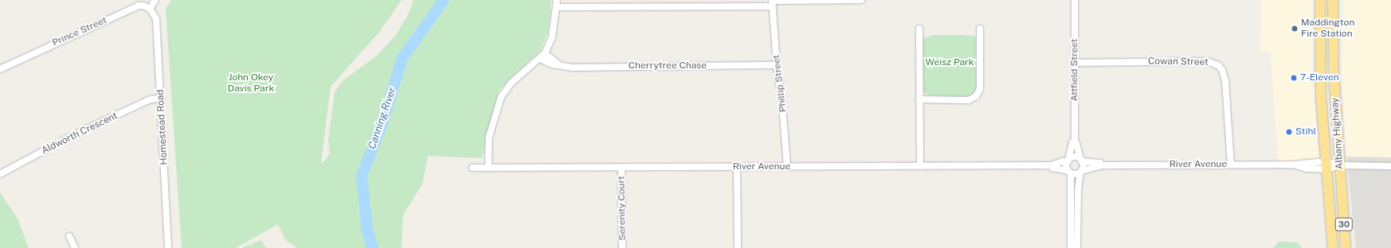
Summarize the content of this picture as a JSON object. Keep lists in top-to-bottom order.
{
  "streets": {
    "highway": ["Albany Highway", "30"],
    "street": [
      "Prince Street",
      "Cowan Street",
      "Cherrytree Chase",
      "Attfield Street",
      "Phillip Street",
      "Homestead Road",
      "Aldworth Crescent",
      "River Avenue",
      "Serenity Court"
    ]
  },
  "crossings": [
    ["Prince Street", "Homestead Road"],
    ["Cowan Street", "Attfield Street"],
    ["Cowan Street", "River Avenue"],
    ["Cherrytree Chase", "Phillip Street"],
    ["Attfield Street", "River Avenue"],
    ["Phillip Street", "River Avenue"],
    ["Homestead Road", "Aldworth Crescent"],
    ["Albany Highway", "River Avenue"],
    ["River Avenue", "Serenity Court"]
  ],
  "water": ["Canning River"],
  "parks": ["Weisz Park", "John Okey Davis Park"],
  "places": ["Maddington Fire Station", "7-Eleven", "Stihl"]
}
